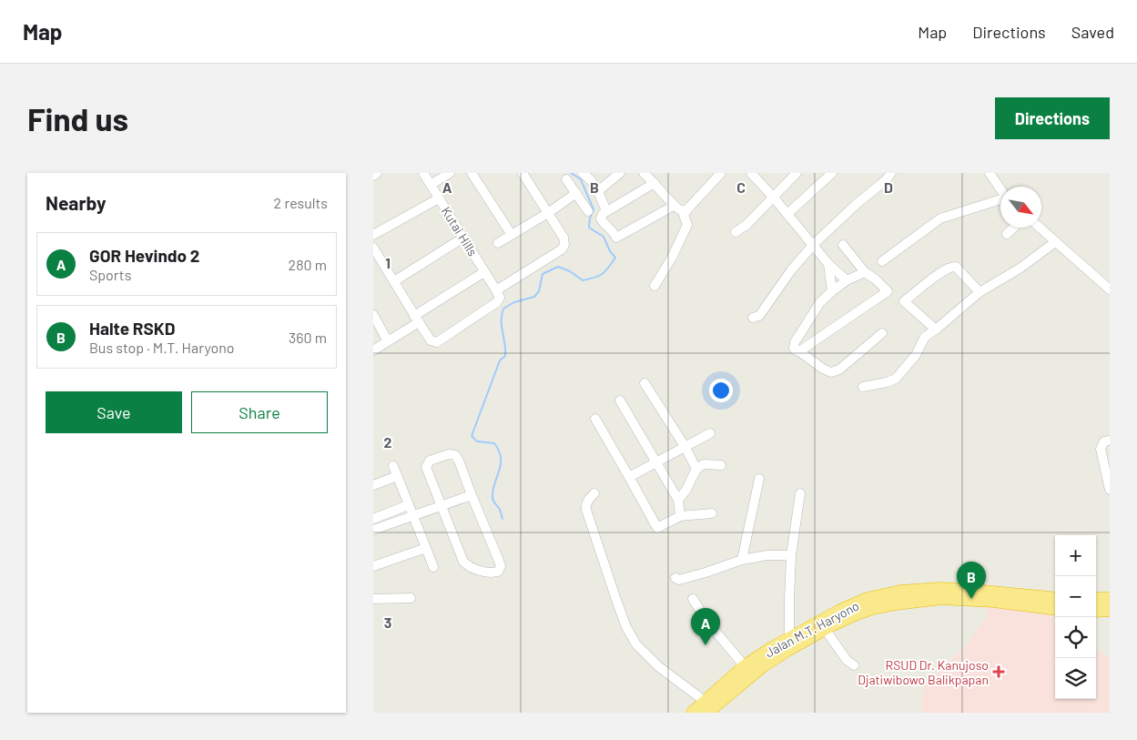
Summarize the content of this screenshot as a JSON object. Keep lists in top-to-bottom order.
{
  "streets": {
    "highway": ["Jalan M.T. Haryono"],
    "street": ["Kutai Hills"]
  },
  "places": {
    "health": ["RSUD Dr. Kanujoso Djatiwibowo Balikpapan"]
  },
  "north": "bottom right",
  "page": {
    "header": "Map",
    "nav": ["Map", "Directions", "Saved"],
    "buttons": [
      "Directions",
      ["Save", "Share"]
    ],
    "title": "Find us",
    "heading": ["Nearby", "2 results"],
    "list": [
      {
        "mark": "A",
        "name": "GOR Hevindo 2",
        "note": "Sports",
        "value": "280 m"
      },
      {
        "mark": "B",
        "name": "Halte RSKD",
        "note": "Bus stop · M.T. Haryono",
        "value": "360 m"
      }
    ],
    "map_buttons": ["+", "−"],
    "pins": ["B", "A"]
  },
  "grid": {
    "columns": [
      "A",
      "B",
      "C",
      "D"
    ],
    "rows": ["1", "2", "3"]
  }
}
